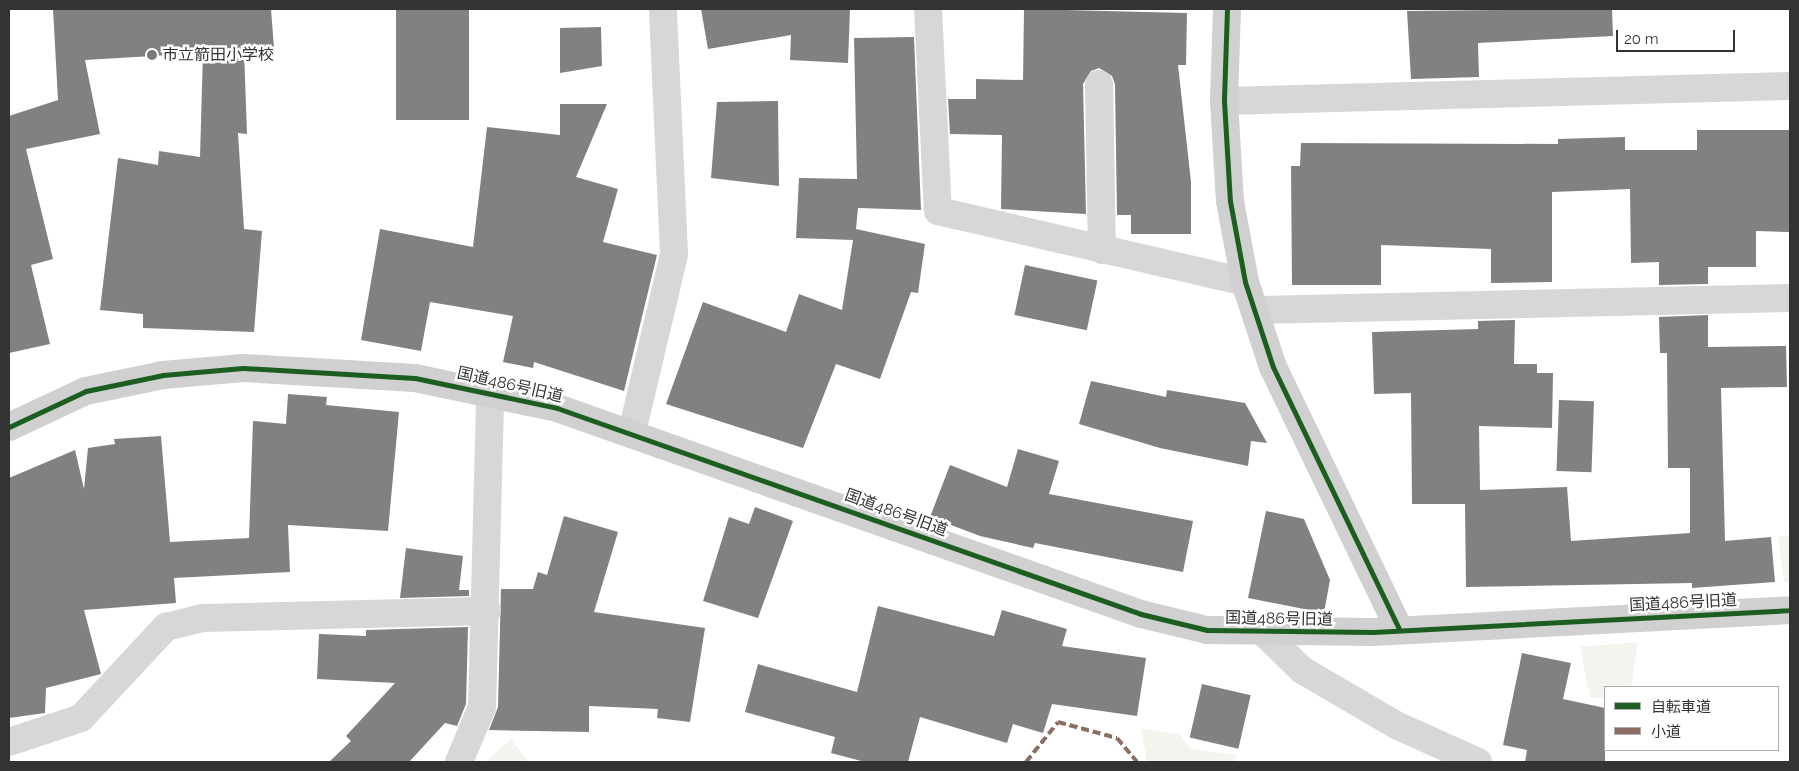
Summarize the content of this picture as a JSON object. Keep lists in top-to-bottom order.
{
  "streets": {
    "street": ["国道486号旧道"]
  },
  "places": ["市立箭田小学校"],
  "legend": ["自転車道", "小道"],
  "scale_bar": "20 m"
}
